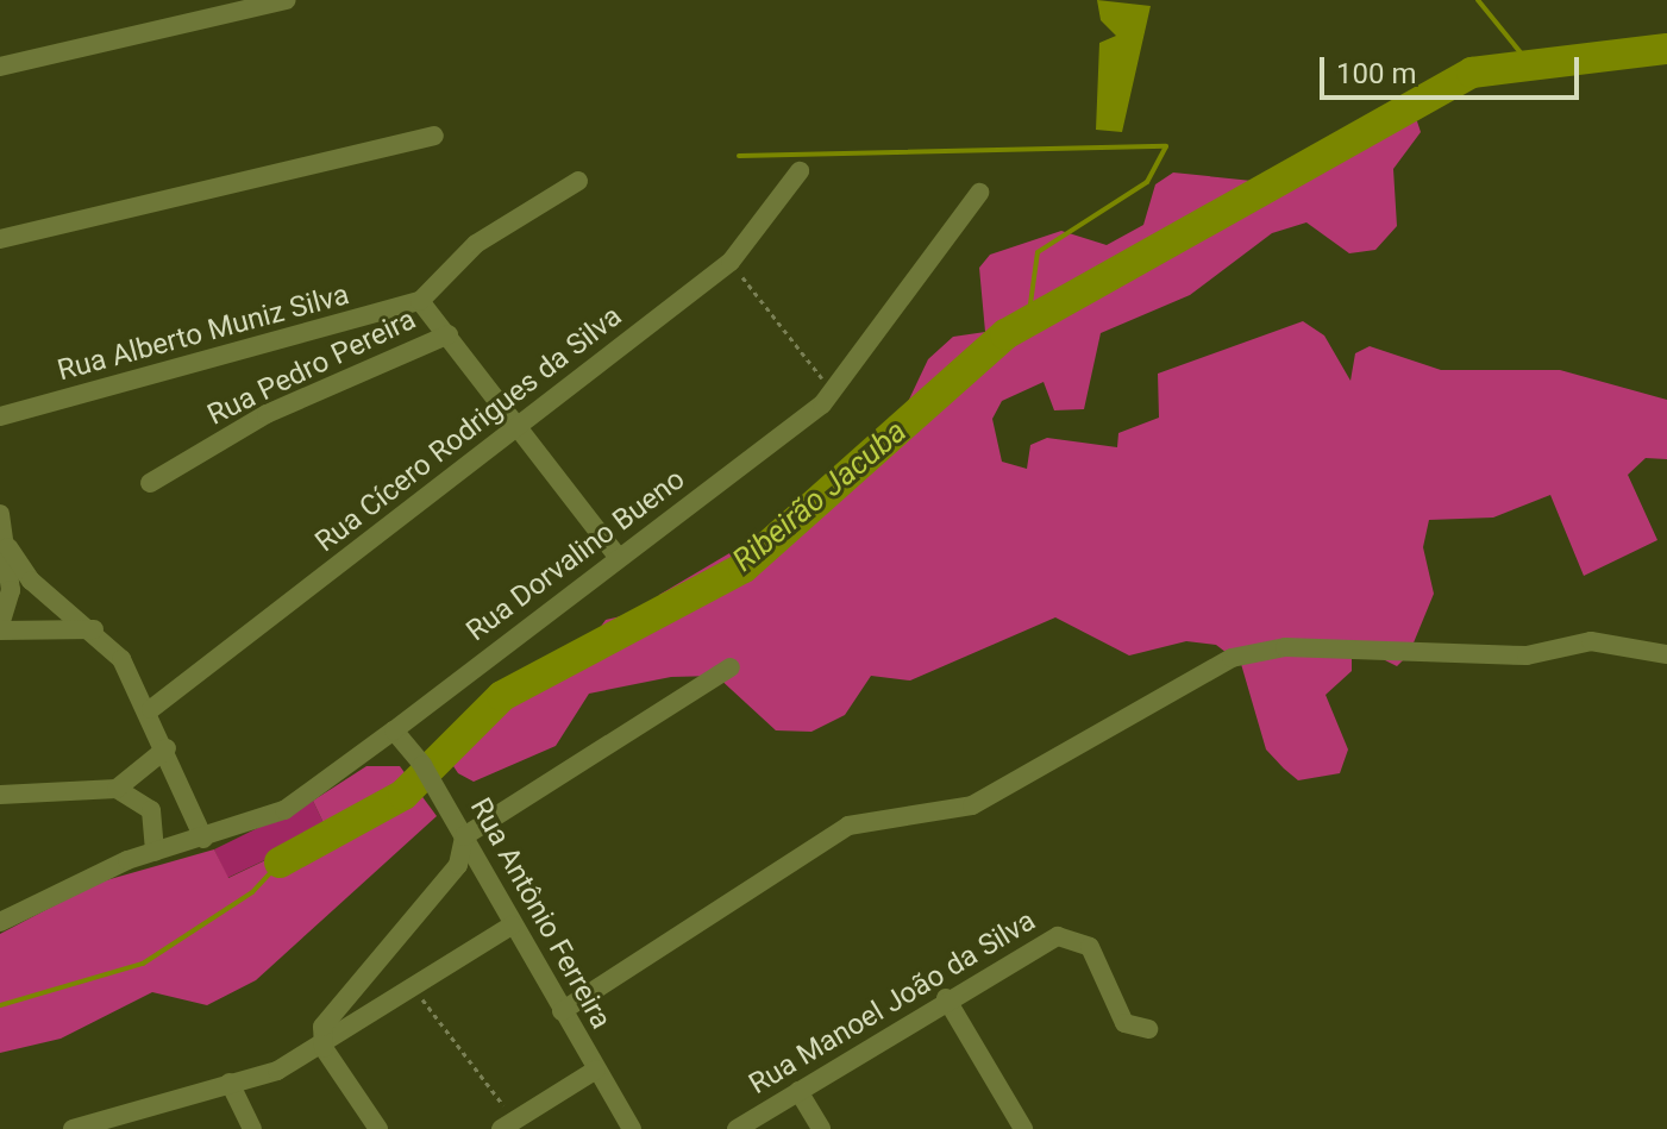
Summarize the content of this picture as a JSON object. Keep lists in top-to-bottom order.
{
  "streets": {
    "street": [
      "Rua Alberto Muniz Silva",
      "Rua Pedro Pereira",
      "Rua Cícero Rodrigues da Silva",
      "Rua Dorvalino Bueno",
      "Rua Antônio Ferreira",
      "Rua Manoel João da Silva"
    ]
  },
  "crossings": [
    ["Rua Dorvalino Bueno", "Rua Antônio Ferreira"]
  ],
  "water": ["Ribeirão Jacuba"],
  "scale_bar": "100 m"
}
